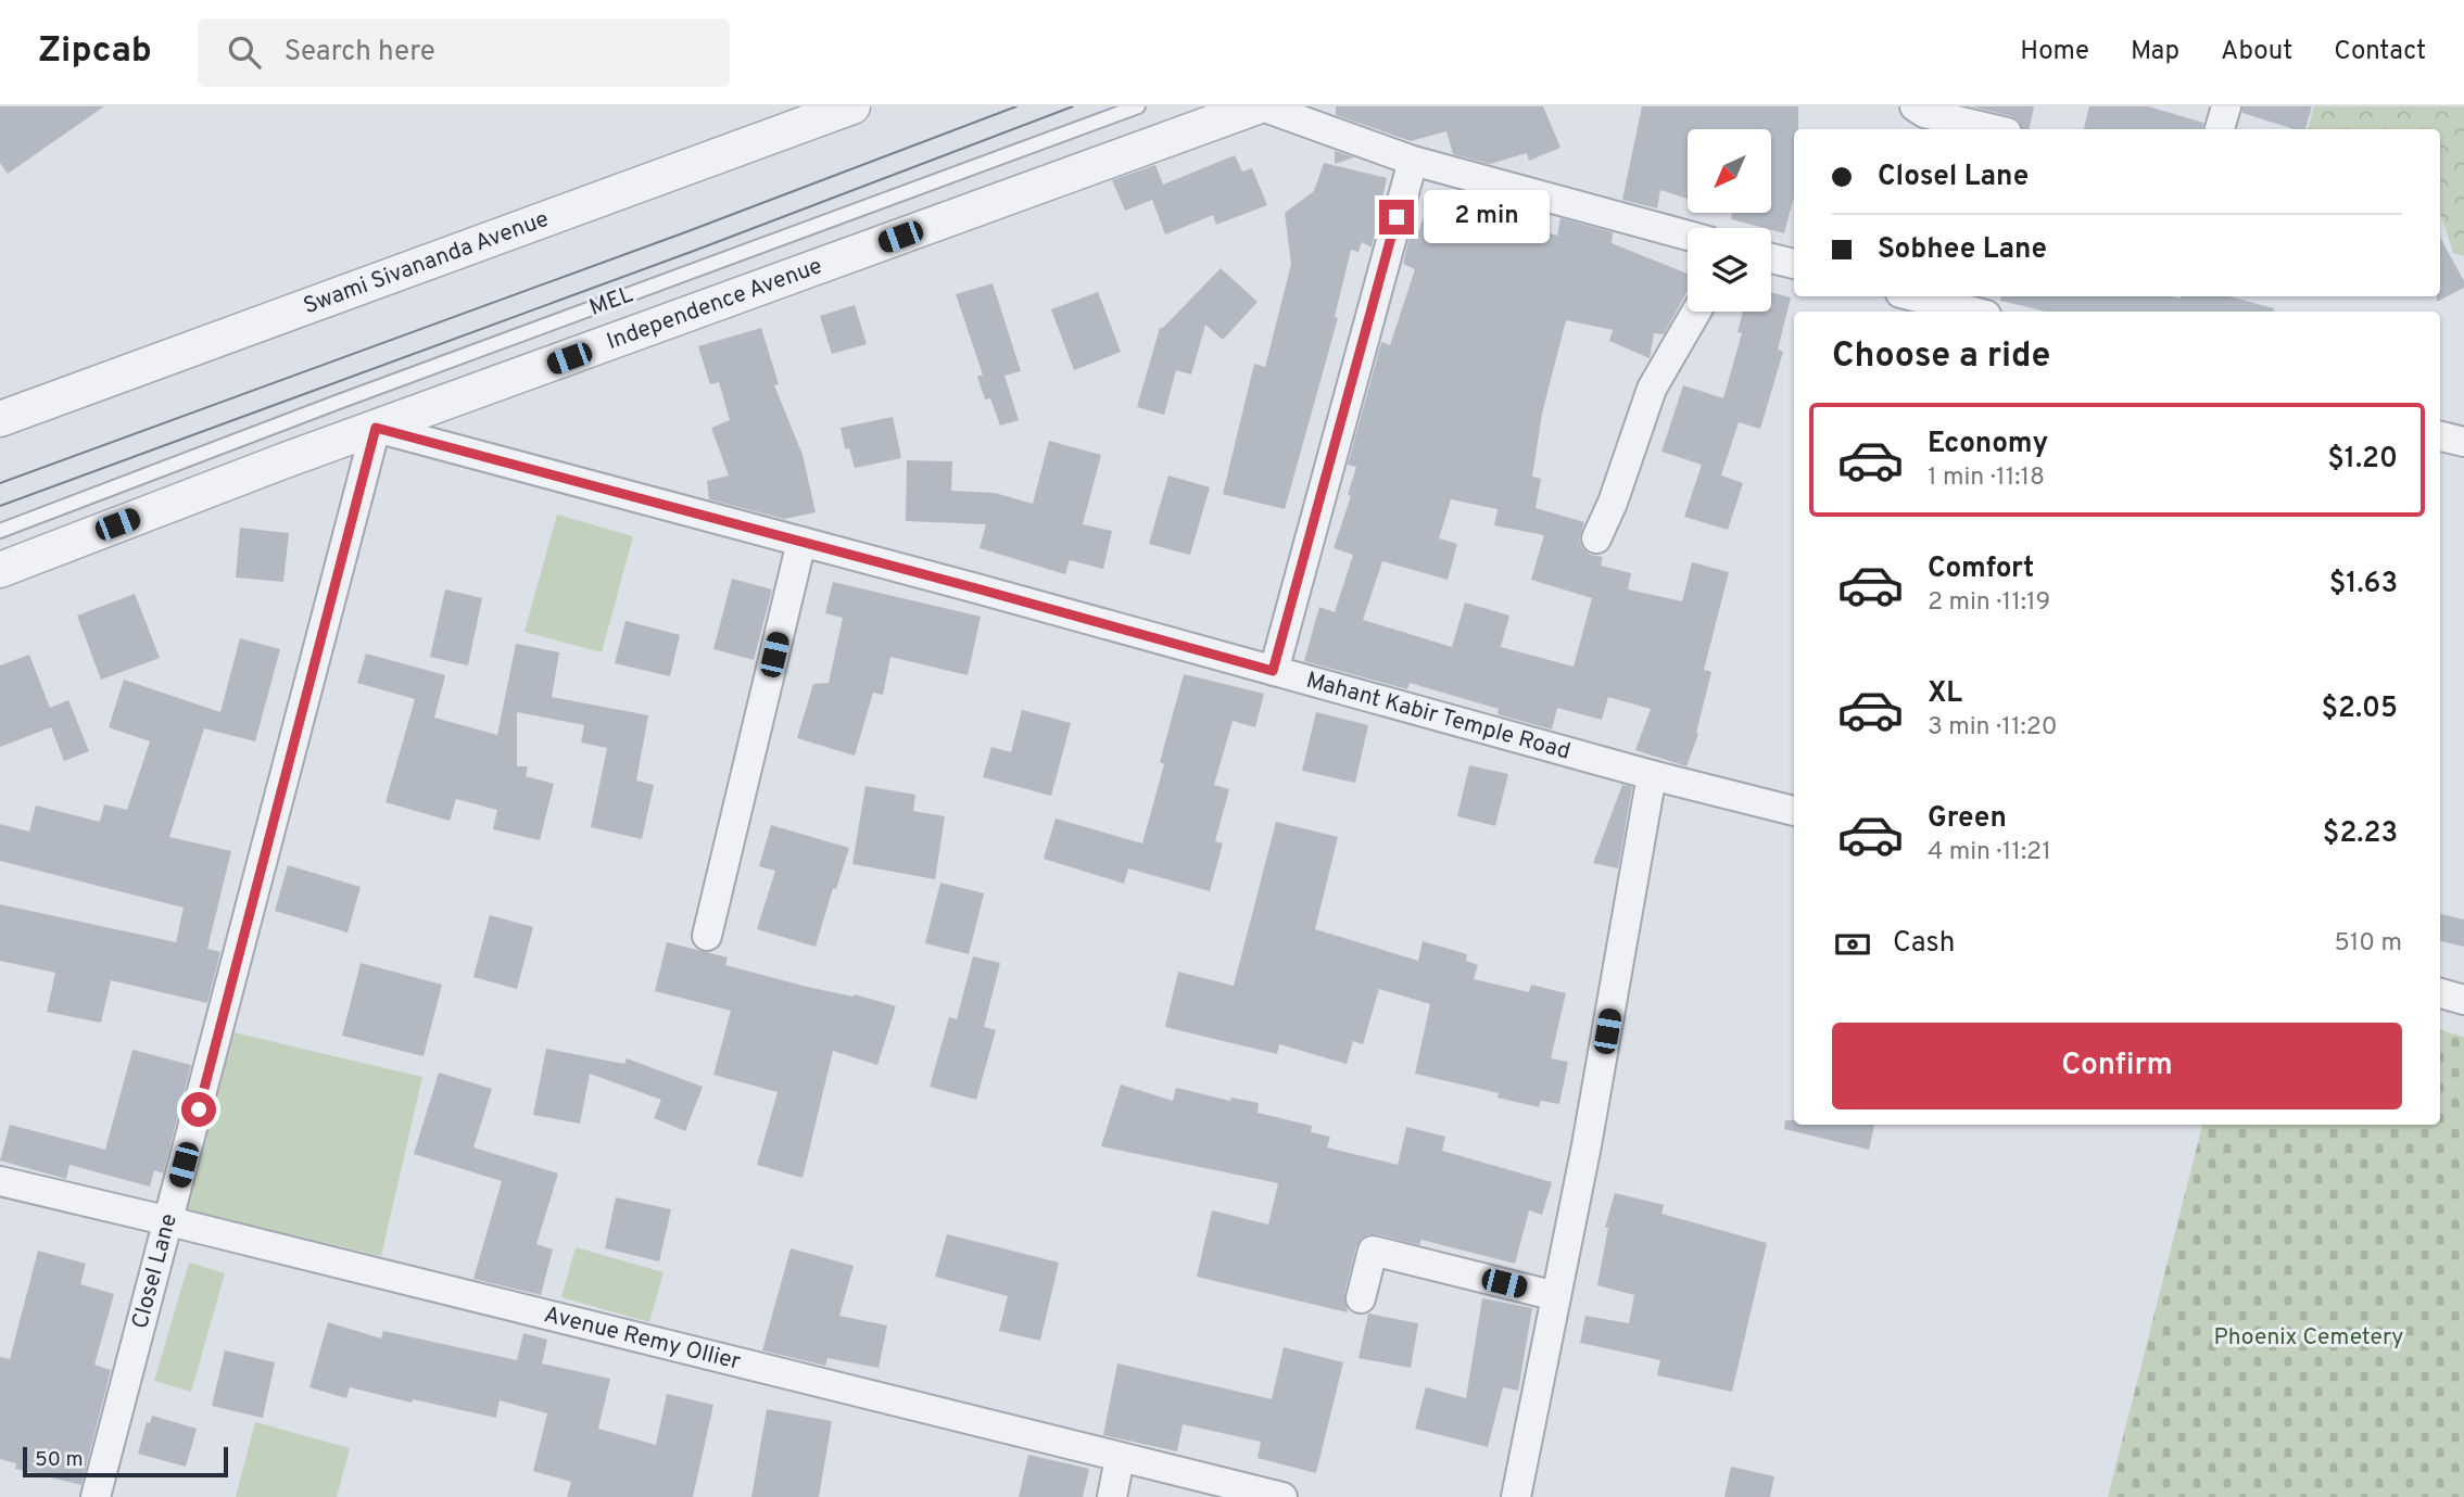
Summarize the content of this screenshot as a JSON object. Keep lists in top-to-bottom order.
{
  "streets": {
    "street": [
      "Swami Sivananda Avenue",
      "Independence Avenue",
      "Mahant Kabir Temple Road",
      "Closel Lane",
      "Avenue Remy Ollier"
    ],
    "lane": ["MEL"]
  },
  "crossings": [
    ["Independence Avenue", "Mahant Kabir Temple Road"],
    ["Independence Avenue", "Closel Lane"],
    ["Mahant Kabir Temple Road", "Closel Lane"],
    ["Closel Lane", "Avenue Remy Ollier"]
  ],
  "parks": ["Phoenix Cemetery"],
  "scale_bar": "50 m",
  "north": "bottom left",
  "page": {
    "header": "Zipcab",
    "search": "Search here",
    "nav": [
      "Home",
      "Map",
      "About",
      "Contact"
    ],
    "banner": ["Closel Lane", "Sobhee Lane"],
    "bubble": "2 min",
    "heading": "Choose a ride",
    "list": [
      {
        "name": "Economy",
        "note": "1 min · 11:18",
        "value": "$1.20"
      },
      {
        "name": "Comfort",
        "note": "2 min · 11:19",
        "value": "$1.63"
      },
      {
        "name": "XL",
        "note": "3 min · 11:20",
        "value": "$2.05"
      },
      {
        "name": "Green",
        "note": "4 min · 11:21",
        "value": "$2.23"
      }
    ],
    "pay": ["Cash", "510 m"],
    "buttons": "Confirm",
    "scale": "50 m"
  }
}
